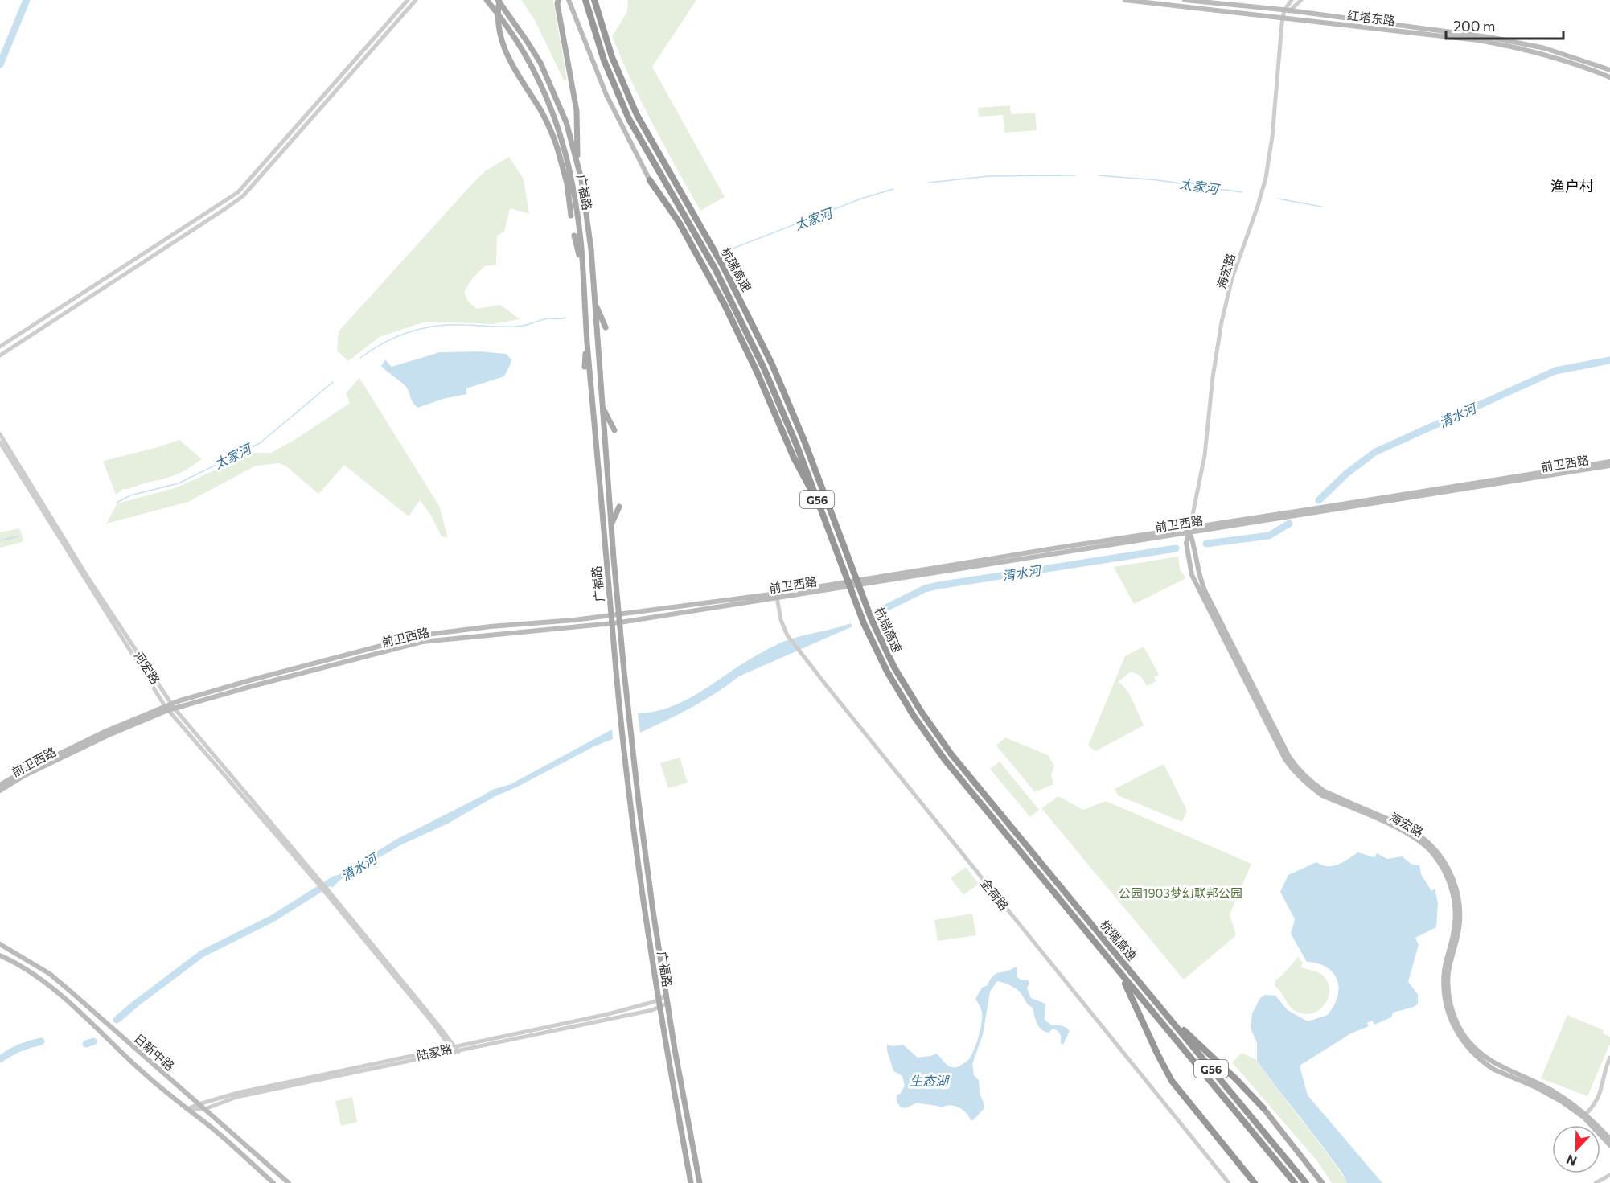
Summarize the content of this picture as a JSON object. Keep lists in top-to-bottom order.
{
  "streets": {
    "highway": ["杭瑞高速", "G56"],
    "main road": [
      "红塔东路",
      "广福路",
      "海宏路",
      "前卫西路",
      "日新中路"
    ],
    "street": ["河宏路", "金荷路", "陆家路"]
  },
  "crossings": [
    ["红塔东路", "海宏路"],
    ["广福路", "前卫西路"],
    ["广福路", "陆家路"],
    ["海宏路", "前卫西路"],
    ["前卫西路", "河宏路"],
    ["前卫西路", "金荷路"],
    ["日新中路", "陆家路"]
  ],
  "districts": ["渔户村"],
  "water": ["太家河", "清水河", "生态湖"],
  "parks": ["公园1903梦幻联邦公园"],
  "scale_bar": "200 m",
  "north": "bottom left"
}
